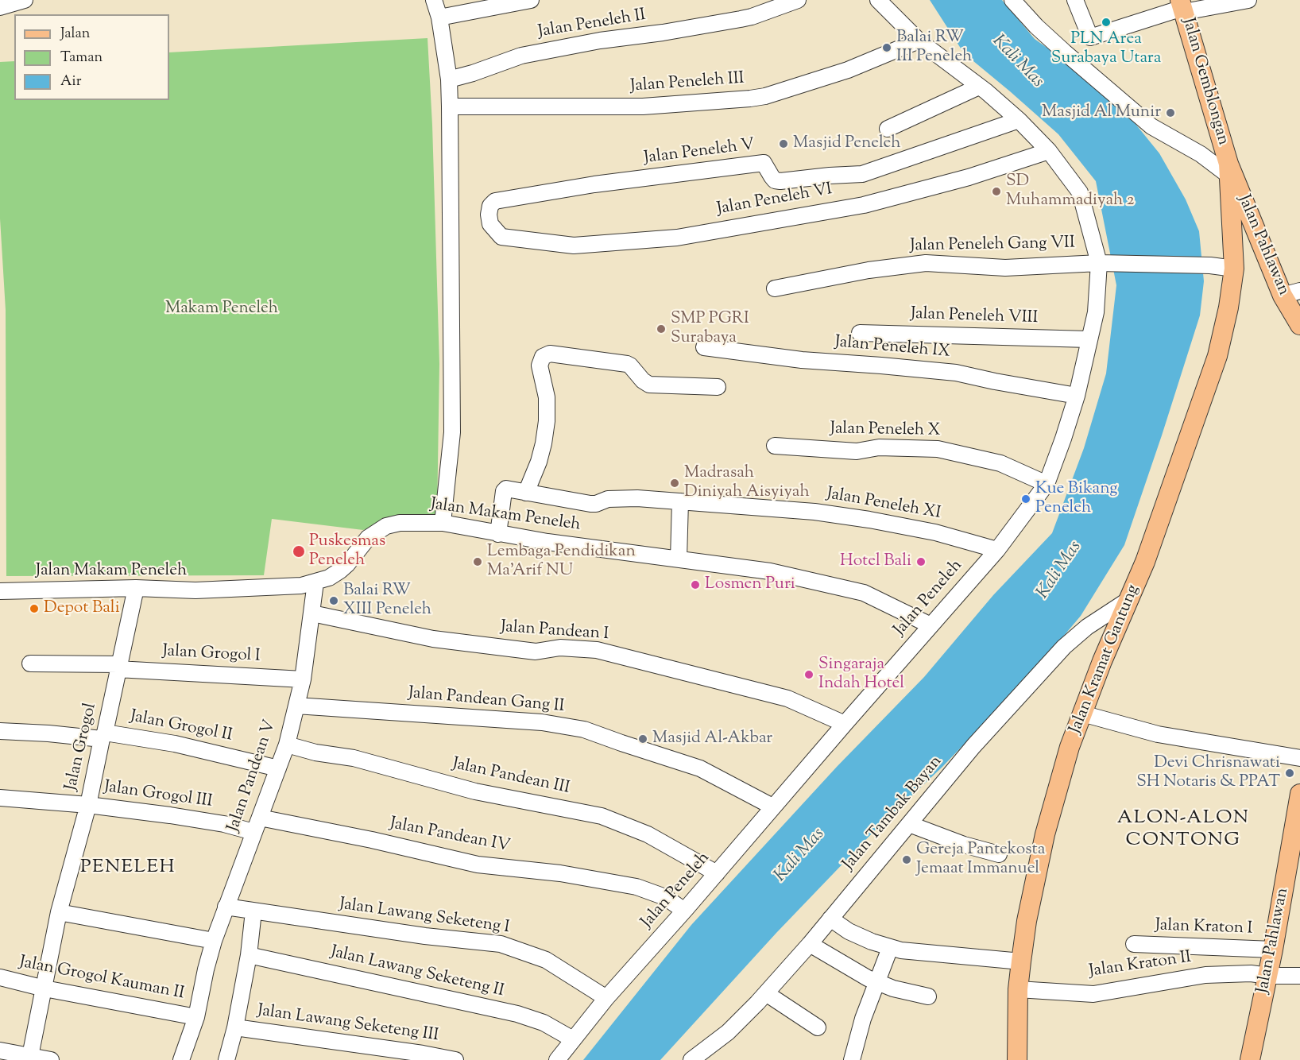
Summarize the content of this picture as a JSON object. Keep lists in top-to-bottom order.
{
  "streets": {
    "main road": ["Jalan Gemblongan", "Jalan Pahlawan", "Jalan Kramat Gantung"],
    "street": [
      "Jalan Peneleh II",
      "Jalan Peneleh III",
      "Jalan Peneleh V",
      "Jalan Peneleh VI",
      "Jalan Peneleh Gang VII",
      "Jalan Peneleh VIII",
      "Jalan Peneleh IX",
      "Jalan Peneleh X",
      "Jalan Peneleh XI",
      "Jalan Makam Peneleh",
      "Jalan Peneleh",
      "Jalan Pandean I",
      "Jalan Grogol I",
      "Jalan Pandean Gang II",
      "Jalan Grogol II",
      "Jalan Grogol",
      "Jalan Pandean V",
      "Jalan Pandean III",
      "Jalan Grogol III",
      "Jalan Tambak Bayan",
      "Jalan Pandean IV",
      "Jalan Lawang Seketeng I",
      "Jalan Kraton I",
      "Jalan Kraton II",
      "Jalan Lawang Seketeng II",
      "Jalan Grogol Kauman II",
      "Jalan Lawang Seketeng III"
    ]
  },
  "crossings": [
    ["Jalan Gemblongan", "Jalan Pahlawan"],
    ["Jalan Gemblongan", "Jalan Kramat Gantung"],
    ["Jalan Peneleh III", "Jalan Peneleh"],
    ["Jalan Peneleh V", "Jalan Peneleh VI"],
    ["Jalan Peneleh V", "Jalan Peneleh"],
    ["Jalan Peneleh VI", "Jalan Peneleh"],
    ["Jalan Peneleh Gang VII", "Jalan Peneleh"],
    ["Jalan Pahlawan", "Jalan Kramat Gantung"],
    ["Jalan Pahlawan", "Jalan Kraton I"],
    ["Jalan Pahlawan", "Jalan Kraton II"],
    ["Jalan Peneleh VIII", "Jalan Peneleh"],
    ["Jalan Peneleh IX", "Jalan Peneleh"],
    ["Jalan Peneleh X", "Jalan Peneleh"],
    ["Jalan Peneleh XI", "Jalan Makam Peneleh"],
    ["Jalan Peneleh XI", "Jalan Peneleh"],
    ["Jalan Makam Peneleh", "Jalan Peneleh"],
    ["Jalan Makam Peneleh", "Jalan Grogol"],
    ["Jalan Makam Peneleh", "Jalan Pandean V"],
    ["Jalan Peneleh", "Jalan Pandean I"],
    ["Jalan Peneleh", "Jalan Pandean Gang II"],
    ["Jalan Peneleh", "Jalan Pandean III"],
    ["Jalan Peneleh", "Jalan Pandean IV"],
    ["Jalan Peneleh", "Jalan Lawang Seketeng I"],
    ["Jalan Peneleh", "Jalan Lawang Seketeng II"],
    ["Jalan Pandean I", "Jalan Pandean V"],
    ["Jalan Grogol I", "Jalan Grogol"],
    ["Jalan Grogol I", "Jalan Pandean V"],
    ["Jalan Kramat Gantung", "Jalan Tambak Bayan"],
    ["Jalan Kramat Gantung", "Jalan Kraton II"],
    ["Jalan Pandean Gang II", "Jalan Pandean V"],
    ["Jalan Grogol II", "Jalan Grogol"],
    ["Jalan Grogol II", "Jalan Pandean V"],
    ["Jalan Grogol", "Jalan Grogol III"],
    ["Jalan Grogol", "Jalan Grogol Kauman II"],
    ["Jalan Pandean V", "Jalan Pandean III"],
    ["Jalan Pandean V", "Jalan Grogol III"],
    ["Jalan Pandean V", "Jalan Pandean IV"],
    ["Jalan Pandean V", "Jalan Lawang Seketeng I"],
    ["Jalan Pandean V", "Jalan Grogol Kauman II"],
    ["Jalan Grogol III", "Jalan Pandean IV"]
  ],
  "districts": ["ALON-ALON CONTONG", "PENELEH"],
  "water": ["Kali Mas"],
  "parks": ["Makam Peneleh"],
  "places": [
    "PLN Area Surabaya Utara",
    "Balai RW III Peneleh",
    "Masjid Al Munir",
    "Masjid Peneleh",
    "SD Muhammadiyah 2",
    "SMP PGRI Surabaya",
    "Madrasah Diniyah Aisyiyah",
    "Kue Bikang Peneleh",
    "Puskesmas Peneleh",
    "Lembaga Pendidikan Ma'Arif NU",
    "Hotel Bali",
    "Losmen Puri",
    "Balai RW XIII Peneleh",
    "Depot Bali",
    "Singaraja Indah Hotel",
    "Masjid Al-Akbar",
    "Devi Chrisnawati SH Notaris & PPAT",
    "Gereja Pantekosta Jemaat Immanuel"
  ],
  "legend": ["Jalan", "Taman", "Air"]
}
